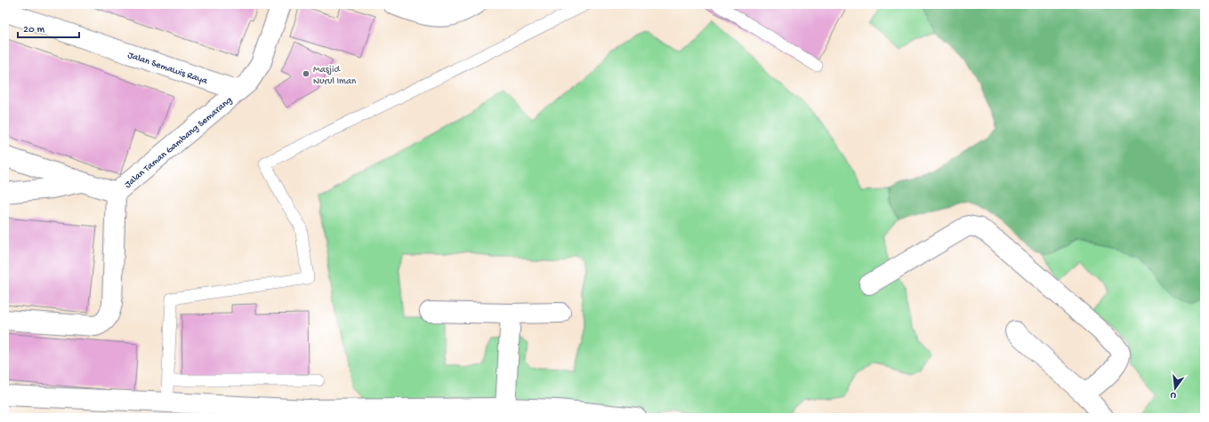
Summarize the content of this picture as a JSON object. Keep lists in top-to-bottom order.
{
  "streets": {
    "street": ["Jalan Semawis Raya", "Jalan Taman Gambang Semarang"]
  },
  "crossings": [
    ["Jalan Semawis Raya", "Jalan Taman Gambang Semarang"]
  ],
  "places": ["Masjid Nurul Iman"],
  "scale_bar": "20 m",
  "north": "bottom"
}
